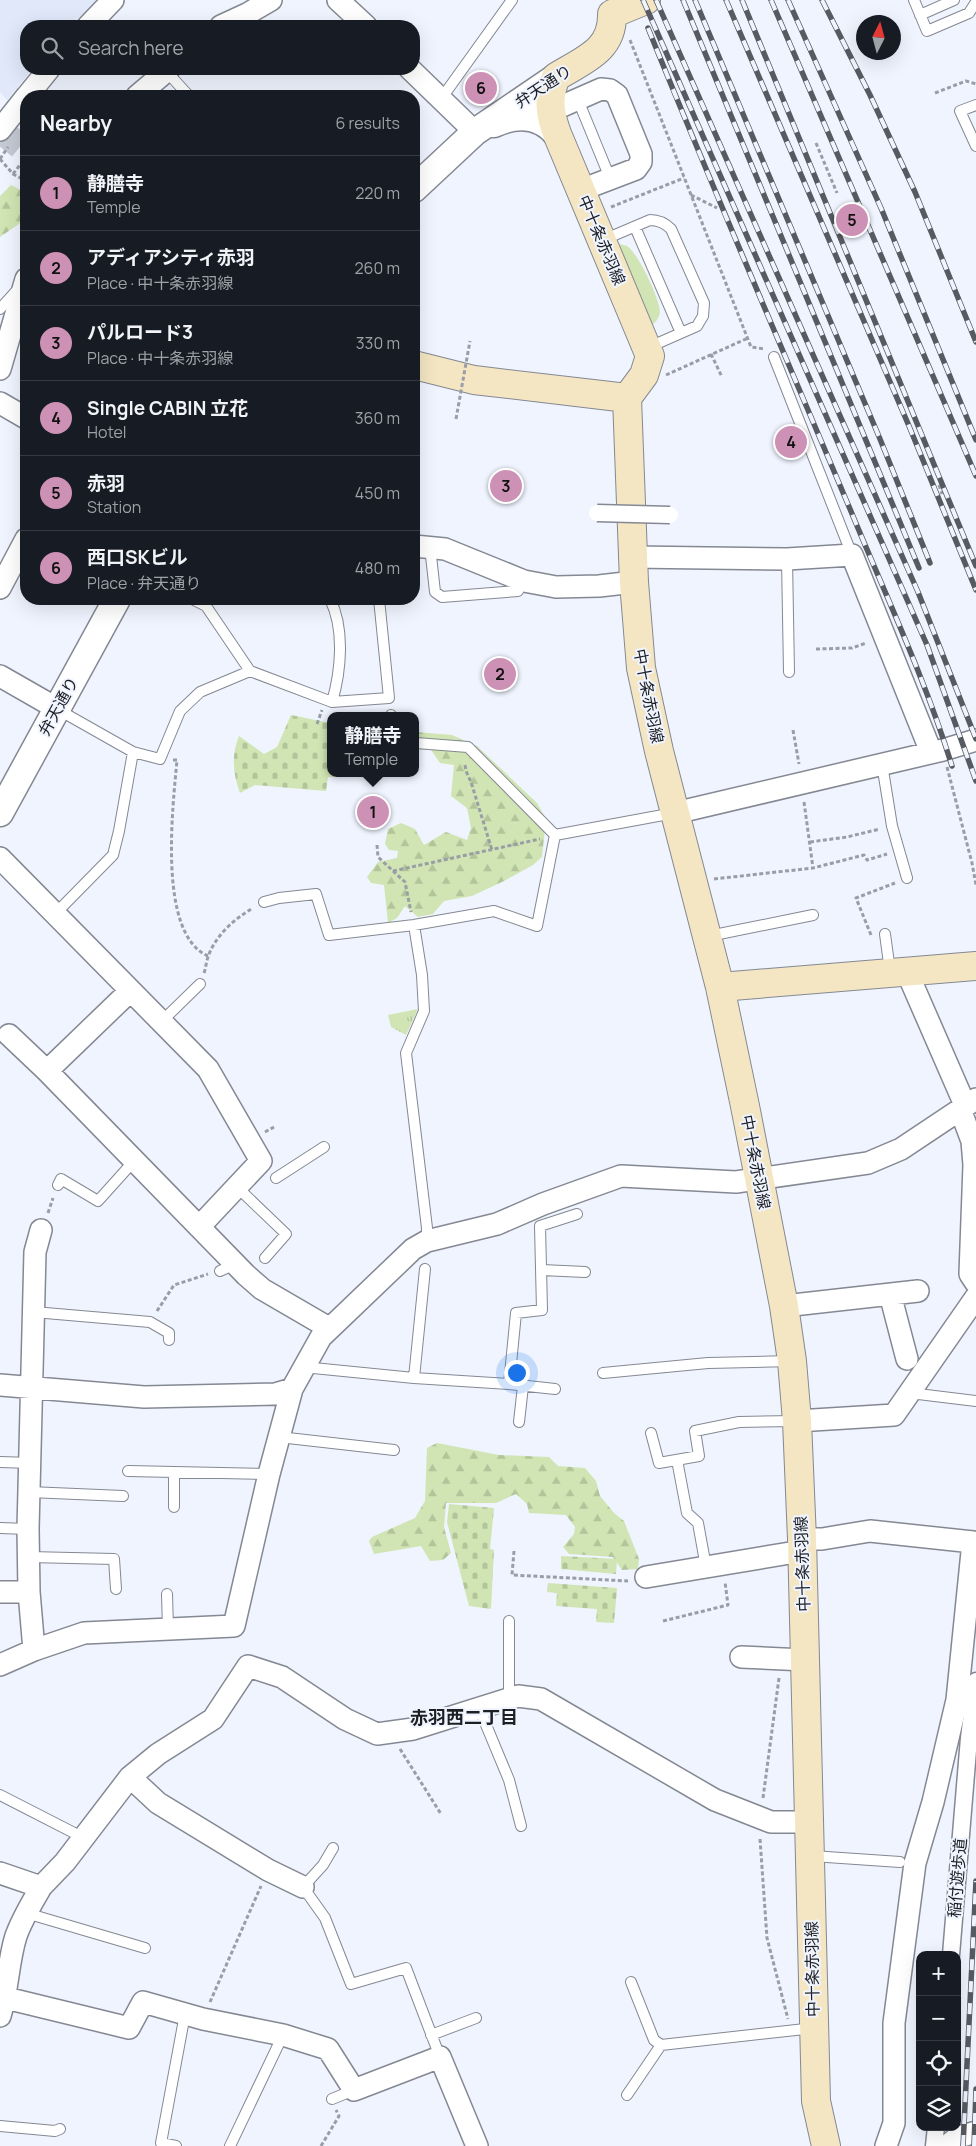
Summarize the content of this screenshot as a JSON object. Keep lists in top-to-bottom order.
{
  "streets": {
    "main road": ["弁天通り", "中十条赤羽線"],
    "street": ["稲付遊歩道"]
  },
  "crossings": [
    ["弁天通り", "中十条赤羽線"]
  ],
  "districts": ["赤羽西二丁目"],
  "north": "top",
  "page": {
    "search": "Search here",
    "pins": [
      "6",
      "5",
      "4",
      "3",
      "2",
      "1"
    ],
    "heading": ["Nearby", "6 results"],
    "list": [
      {
        "mark": "1",
        "name": "静膳寺",
        "note": "Temple",
        "value": "220 m"
      },
      {
        "mark": "2",
        "name": "アディアシティ赤羽",
        "note": "Place · 中十条赤羽線",
        "value": "260 m"
      },
      {
        "mark": "3",
        "name": "パルロード3",
        "note": "Place · 中十条赤羽線",
        "value": "330 m"
      },
      {
        "mark": "4",
        "name": "Single CABIN 立花",
        "note": "Hotel",
        "value": "360 m"
      },
      {
        "mark": "5",
        "name": "赤羽",
        "note": "Station",
        "value": "450 m"
      },
      {
        "mark": "6",
        "name": "西口SKビル",
        "note": "Place · 弁天通り",
        "value": "480 m"
      }
    ],
    "popup": ["静膳寺", "Temple"],
    "map_buttons": ["+", "−"]
  }
}
